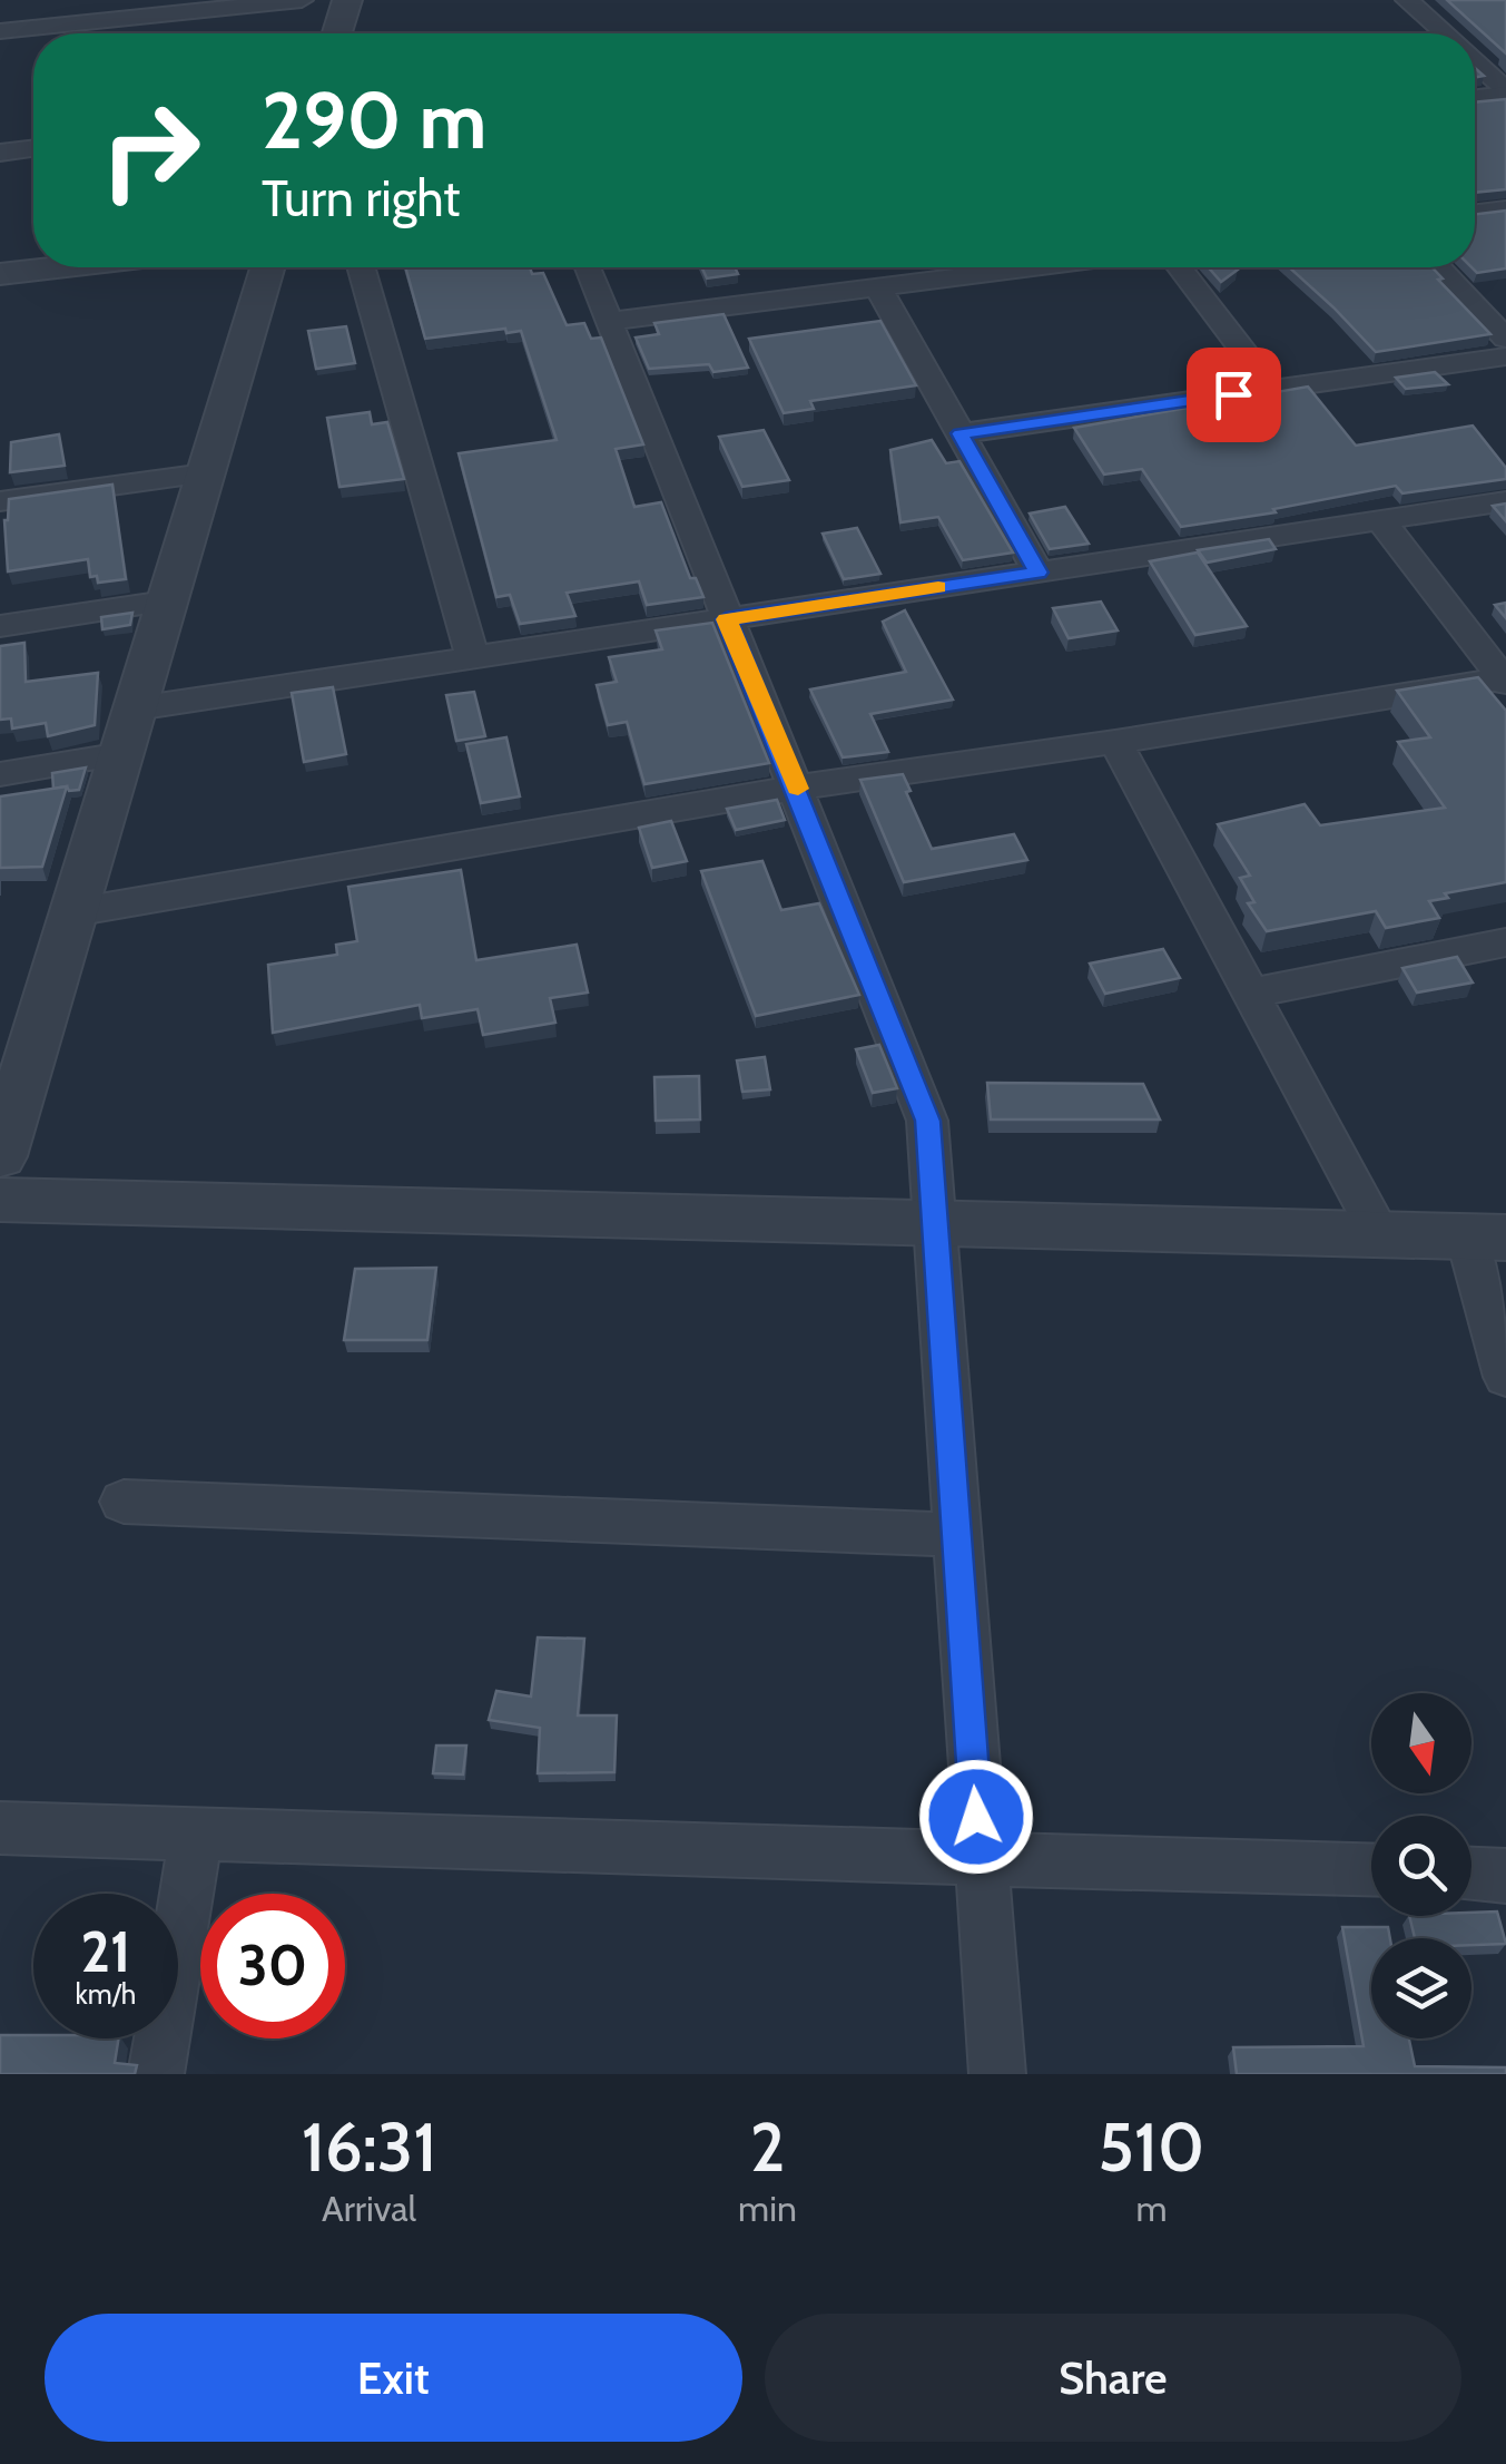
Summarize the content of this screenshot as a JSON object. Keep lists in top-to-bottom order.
{
  "north": "bottom",
  "page": {
    "turn": ["290 m", "Turn right"],
    "speed": "21 km/h",
    "limit": "30",
    "eta": [
      "16:31",
      "Arrival",
      "2",
      "min",
      "510",
      "m"
    ],
    "buttons": ["Exit", "Share"]
  }
}
